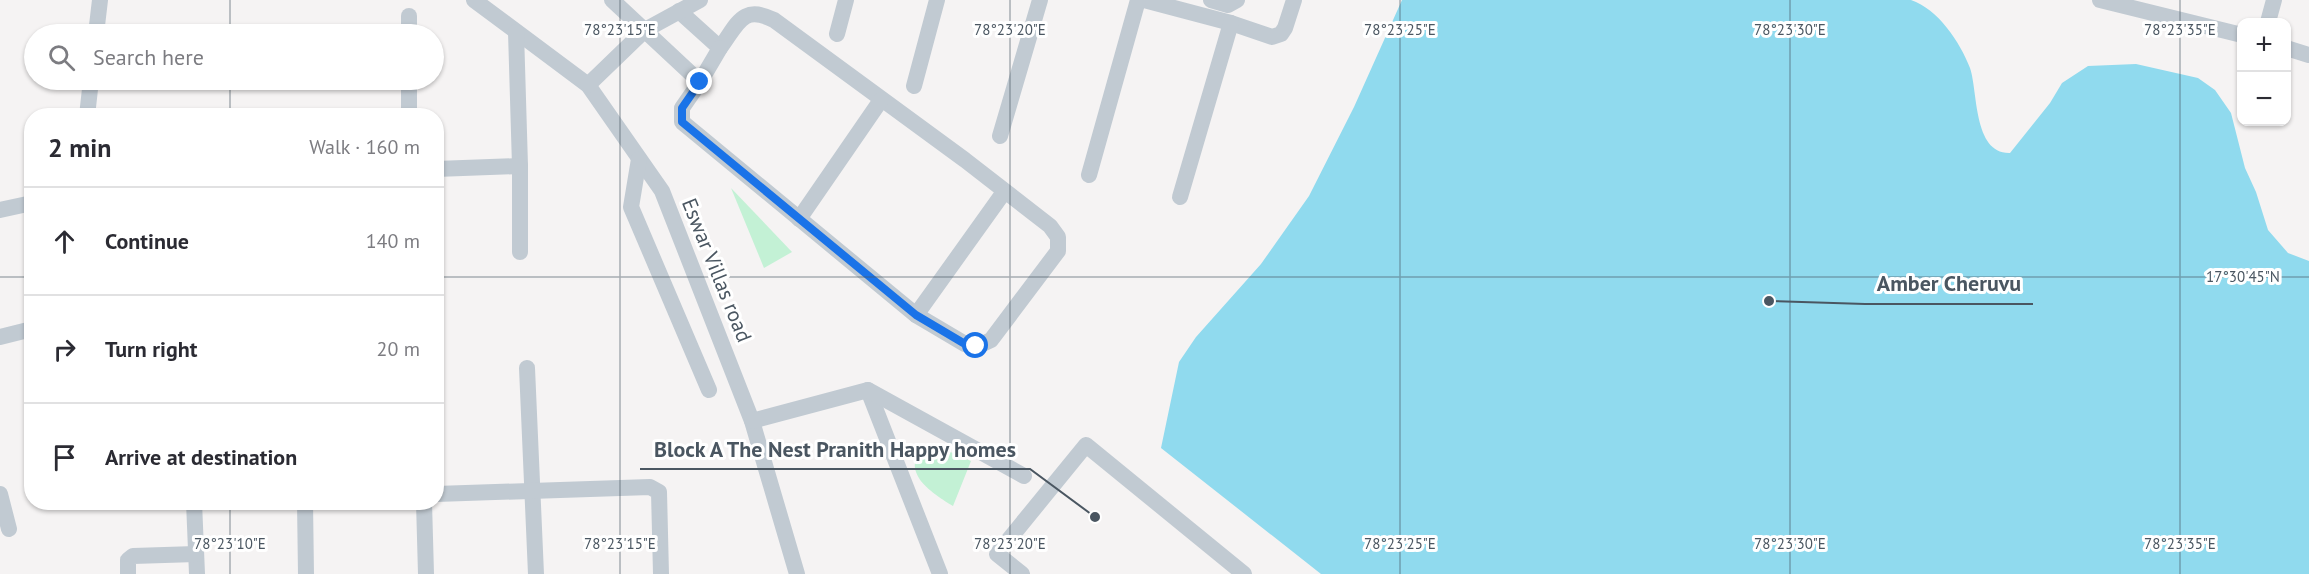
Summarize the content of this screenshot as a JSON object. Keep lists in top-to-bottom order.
{
  "streets": {
    "street": ["Eswar Villas road"]
  },
  "places": ["Amber Cheruvu", "Block A The Nest Pranith Happy homes"],
  "page": {
    "map_buttons": ["+", "−"],
    "search": "Search here",
    "heading": ["2 min", "Walk · 160 m"],
    "list": [
      ["Continue", "140 m"],
      ["Turn right", "20 m"],
      "Arrive at destination"
    ]
  },
  "coordinates": [
    "78°23'15\"E",
    "78°23'20\"E",
    "78°23'25\"E",
    "78°23'30\"E",
    "78°23'35\"E",
    "17°30'45\"N",
    "78°23'10\"E"
  ]
}
